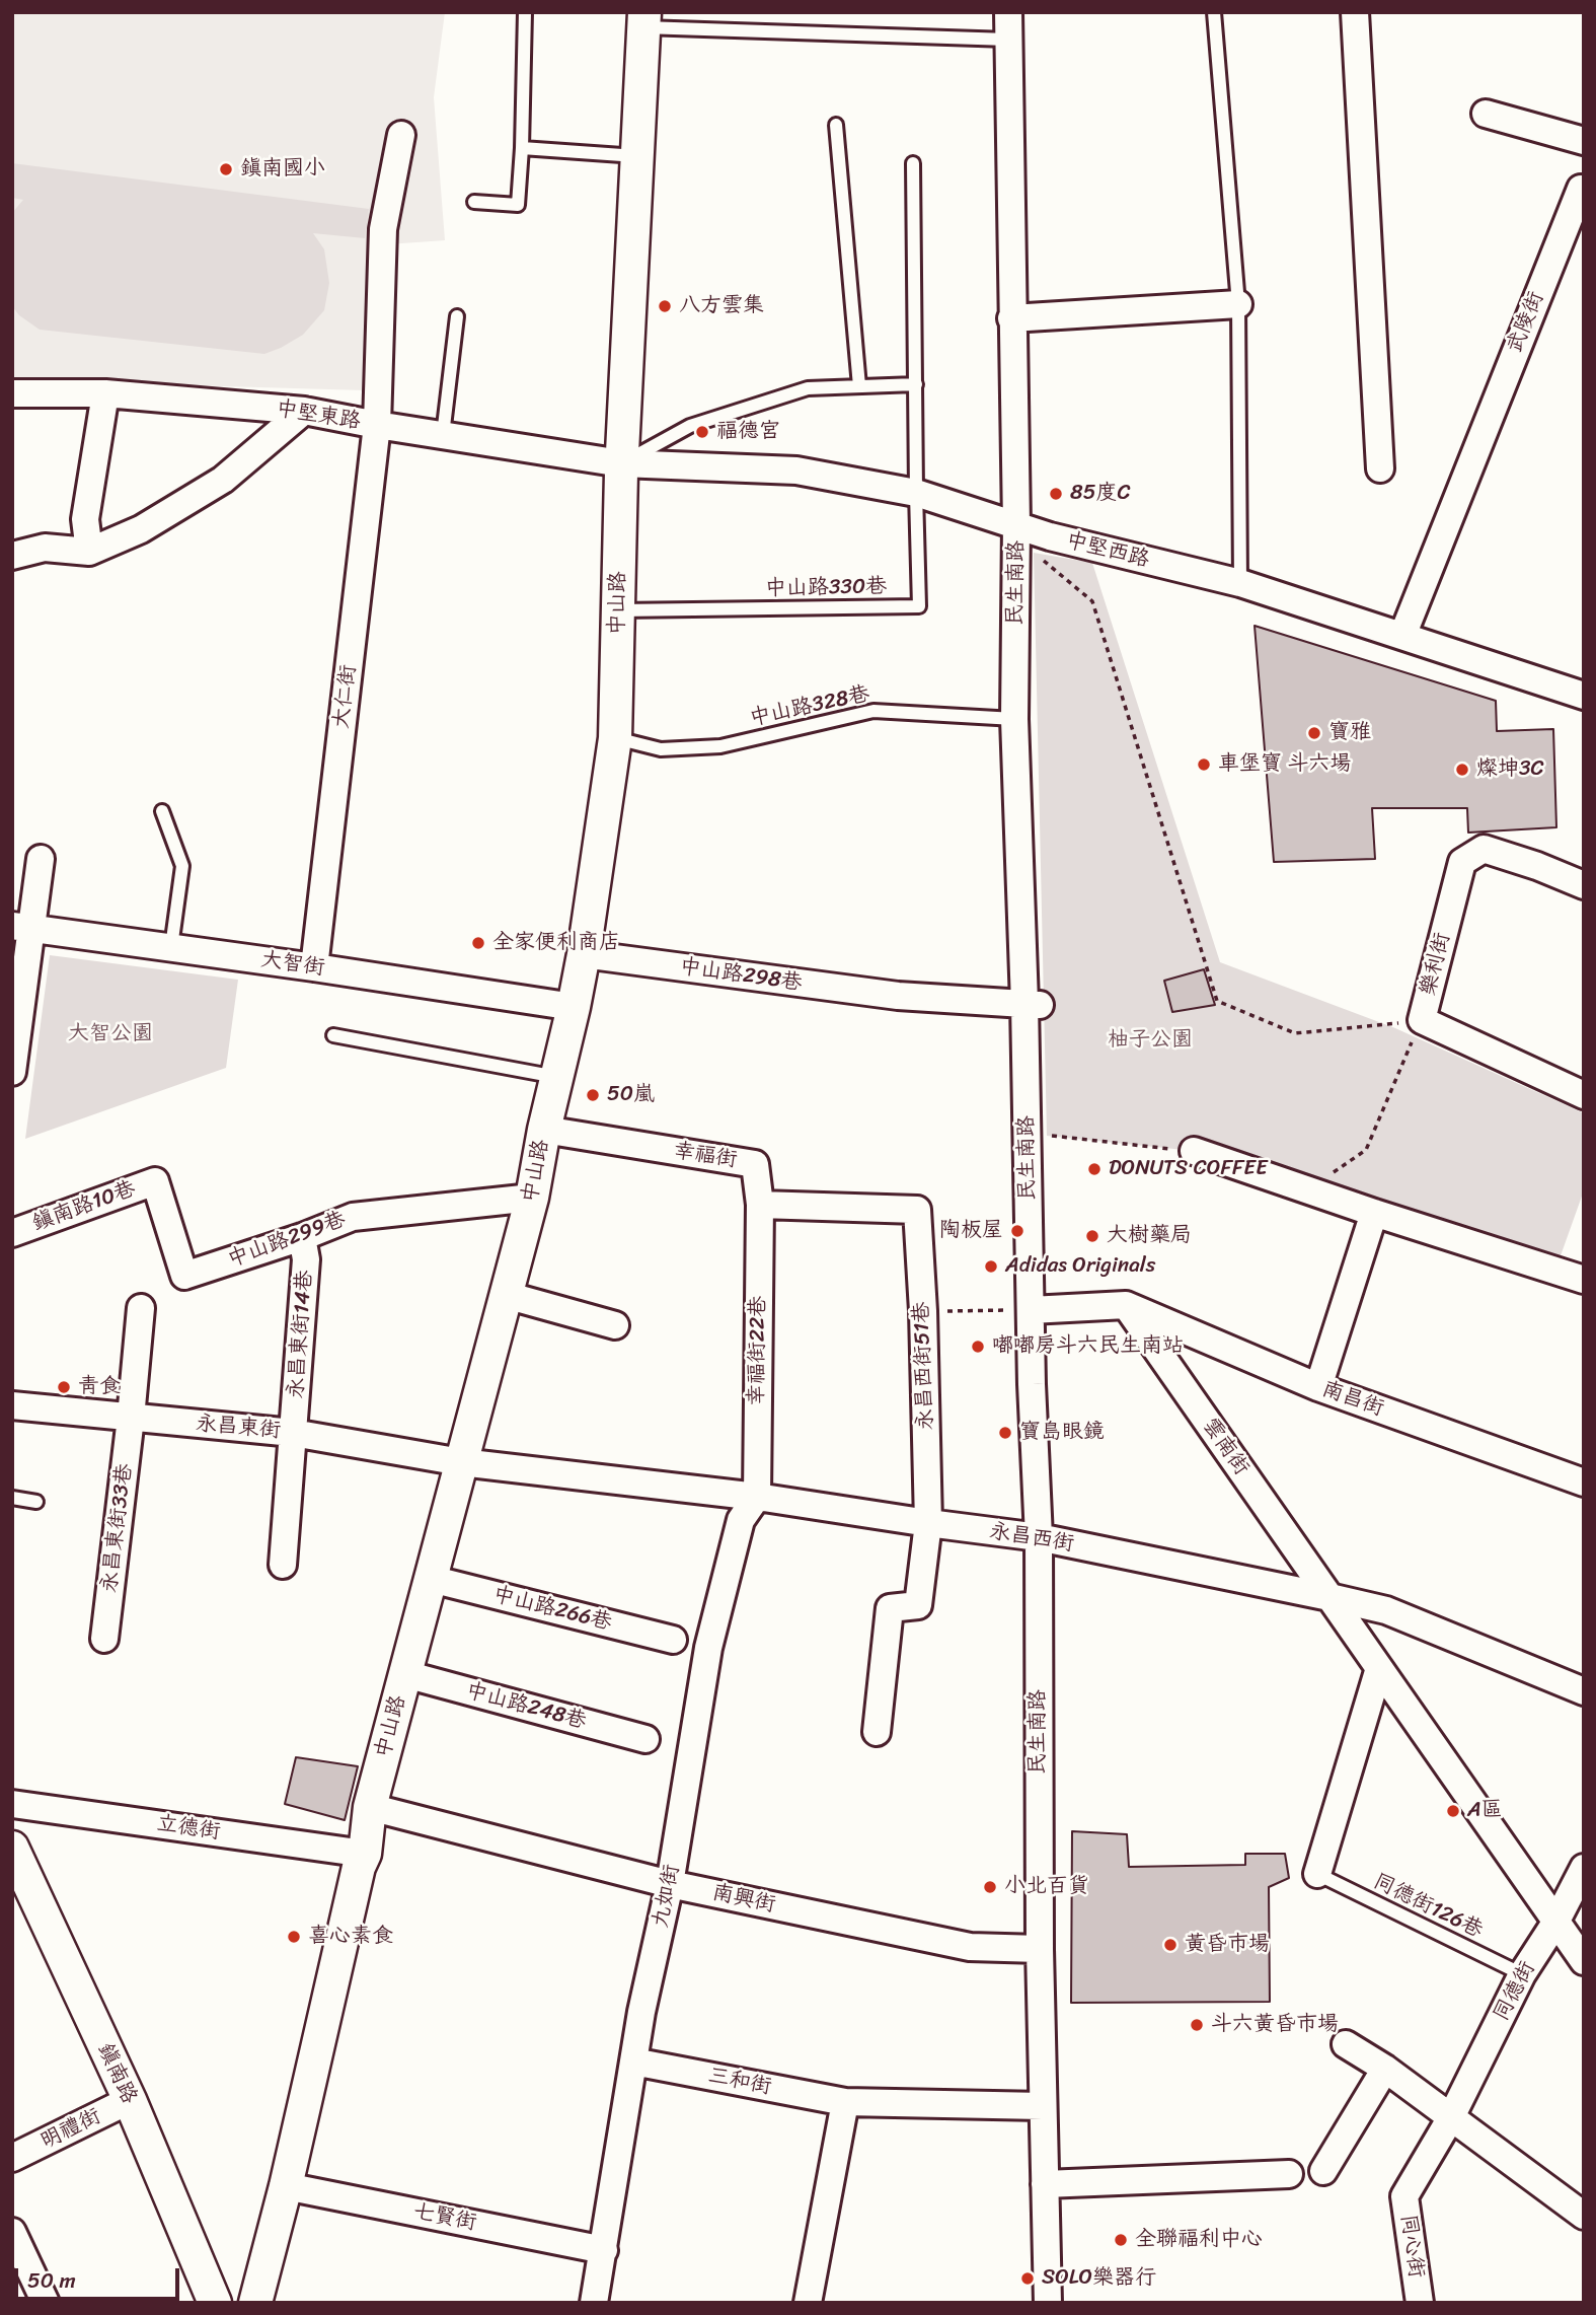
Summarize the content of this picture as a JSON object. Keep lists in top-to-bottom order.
{
  "streets": {
    "street": [
      "武陵街",
      "中堅東路",
      "中堅西路",
      "民生南路",
      "中山路",
      "大仁街",
      "大智街",
      "樂利街",
      "中山路298巷",
      "幸福街",
      "鎮南路10巷",
      "中山路299巷",
      "永昌東街14巷",
      "幸福街22巷",
      "永昌西街51巷",
      "南昌街",
      "永昌東街",
      "雲南街",
      "永昌東街33巷",
      "永昌西街",
      "中山路266巷",
      "中山路248巷",
      "立德街",
      "九如街",
      "南興街",
      "同德街",
      "鎮南路",
      "三和街",
      "明禮街",
      "七賢街",
      "同心街"
    ],
    "lane": ["中山路330巷", "中山路328巷", "同德街126巷"]
  },
  "crossings": [
    ["武陵街", "中堅西路"],
    ["中堅東路", "中堅西路"],
    ["中堅東路", "中山路"],
    ["中堅東路", "大仁街"],
    ["中堅西路", "民生南路"],
    ["中堅西路", "中山路330巷"],
    ["中堅西路", "中山路"],
    ["民生南路", "中山路328巷"],
    ["民生南路", "中山路298巷"],
    ["民生南路", "永昌西街"],
    ["民生南路", "南興街"],
    ["民生南路", "三和街"],
    ["中山路330巷", "中山路"],
    ["中山路", "中山路328巷"],
    ["中山路", "大智街"],
    ["中山路", "中山路298巷"],
    ["中山路", "幸福街"],
    ["中山路", "中山路299巷"],
    ["中山路", "永昌東街"],
    ["中山路", "永昌西街"],
    ["中山路", "中山路266巷"],
    ["中山路", "中山路248巷"],
    ["中山路", "立德街"],
    ["中山路", "南興街"],
    ["中山路", "七賢街"],
    ["大仁街", "大智街"],
    ["幸福街", "幸福街22巷"],
    ["幸福街", "永昌西街51巷"],
    ["鎮南路10巷", "中山路299巷"],
    ["中山路299巷", "永昌東街14巷"],
    ["永昌東街14巷", "永昌東街"],
    ["幸福街22巷", "永昌西街51巷"],
    ["幸福街22巷", "永昌西街"],
    ["幸福街22巷", "九如街"],
    ["永昌西街51巷", "永昌西街"],
    ["南昌街", "雲南街"],
    ["永昌東街", "永昌東街33巷"],
    ["永昌東街", "永昌西街"],
    ["雲南街", "永昌西街"],
    ["雲南街", "同德街"],
    ["永昌西街", "九如街"],
    ["九如街", "南興街"],
    ["九如街", "三和街"],
    ["九如街", "七賢街"],
    ["同德街126巷", "同德街"],
    ["同德街", "同心街"],
    ["鎮南路", "明禮街"]
  ],
  "parks": ["大智公園", "柚子公園"],
  "places": [
    "鎮南國小",
    "八方雲集",
    "福德宮",
    "85度C",
    "寶雅",
    "車堡寶 斗六場",
    "燦坤3C",
    "全家便利商店",
    "50嵐",
    "DONUTS COFFEE",
    "陶板屋",
    "大樹藥局",
    "Adidas Originals",
    "嘟嘟房斗六民生南站",
    "青食",
    "寶島眼鏡",
    "A區",
    "小北百貨",
    "喜心素食",
    "黃昏市場",
    "斗六黃昏市場",
    "全聯福利中心",
    "SOLO樂器行"
  ],
  "scale_bar": "50 m"
}
